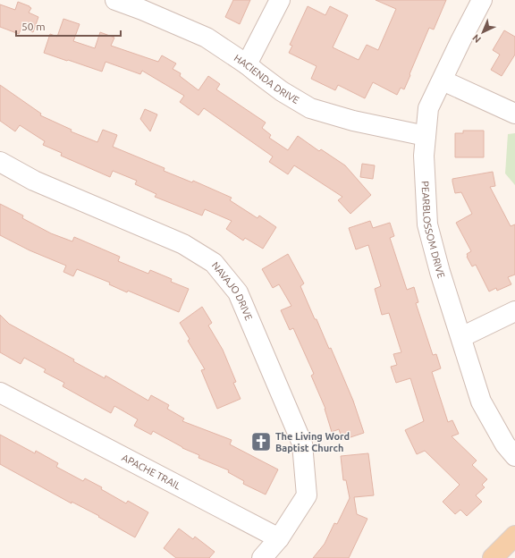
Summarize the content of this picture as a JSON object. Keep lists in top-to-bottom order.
{
  "streets": {
    "street": [
      "HACIENDA DRIVE",
      "PEARBLOSSOM DRIVE",
      "NAVAJO DRIVE",
      "APACHE TRAIL"
    ]
  },
  "crossings": [
    ["HACIENDA DRIVE", "PEARBLOSSOM DRIVE"],
    ["NAVAJO DRIVE", "APACHE TRAIL"]
  ],
  "places": {
    "church": ["The Living Word Baptist Church"]
  },
  "scale_bar": "50 m",
  "north": "bottom left"
}
